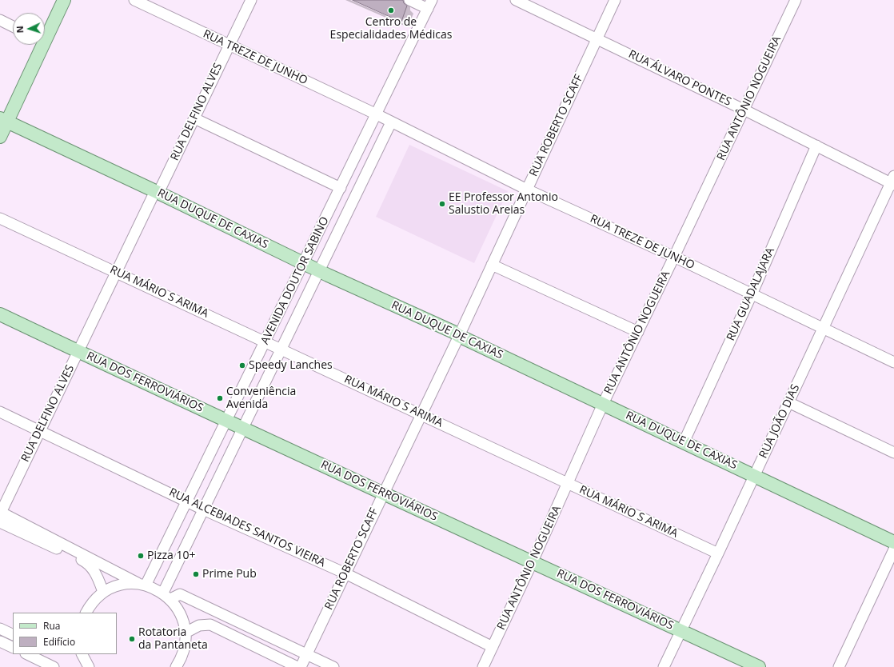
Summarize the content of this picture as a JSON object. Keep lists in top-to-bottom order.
{
  "streets": {
    "main road": ["RUA DUQUE DE CAXIAS", "RUA DOS FERROVIÁRIOS"],
    "street": [
      "RUA TREZE DE JUNHO",
      "RUA ÁLVARO PONTES",
      "RUA ANTÔNIO NOGUEIRA",
      "RUA DELFINO ALVES",
      "RUA ROBERTO SCAFF",
      "AVENIDA DOUTOR SABINO",
      "RUA MÁRIO S ARIMA",
      "RUA GUADALAJARA",
      "RUA JOÃO DIAS",
      "RUA ALCEBIADES SANTOS VIEIRA"
    ]
  },
  "crossings": [
    ["RUA TREZE DE JUNHO", "RUA ANTÔNIO NOGUEIRA"],
    ["RUA TREZE DE JUNHO", "RUA DELFINO ALVES"],
    ["RUA TREZE DE JUNHO", "RUA ROBERTO SCAFF"],
    ["RUA TREZE DE JUNHO", "AVENIDA DOUTOR SABINO"],
    ["RUA TREZE DE JUNHO", "RUA GUADALAJARA"],
    ["RUA TREZE DE JUNHO", "RUA JOÃO DIAS"],
    ["RUA ÁLVARO PONTES", "RUA ANTÔNIO NOGUEIRA"],
    ["RUA ÁLVARO PONTES", "RUA ROBERTO SCAFF"],
    ["RUA ÁLVARO PONTES", "RUA GUADALAJARA"],
    ["RUA ÁLVARO PONTES", "RUA JOÃO DIAS"],
    ["RUA ANTÔNIO NOGUEIRA", "RUA DUQUE DE CAXIAS"],
    ["RUA ANTÔNIO NOGUEIRA", "RUA MÁRIO S ARIMA"],
    ["RUA ANTÔNIO NOGUEIRA", "RUA DOS FERROVIÁRIOS"],
    ["RUA ANTÔNIO NOGUEIRA", "RUA ALCEBIADES SANTOS VIEIRA"],
    ["RUA DELFINO ALVES", "RUA DUQUE DE CAXIAS"],
    ["RUA DELFINO ALVES", "RUA MÁRIO S ARIMA"],
    ["RUA DELFINO ALVES", "RUA DOS FERROVIÁRIOS"],
    ["RUA DELFINO ALVES", "RUA ALCEBIADES SANTOS VIEIRA"],
    ["RUA ROBERTO SCAFF", "RUA DUQUE DE CAXIAS"],
    ["RUA ROBERTO SCAFF", "RUA MÁRIO S ARIMA"],
    ["RUA ROBERTO SCAFF", "RUA DOS FERROVIÁRIOS"],
    ["RUA ROBERTO SCAFF", "RUA ALCEBIADES SANTOS VIEIRA"],
    ["RUA DUQUE DE CAXIAS", "AVENIDA DOUTOR SABINO"],
    ["RUA DUQUE DE CAXIAS", "RUA GUADALAJARA"],
    ["RUA DUQUE DE CAXIAS", "RUA JOÃO DIAS"],
    ["AVENIDA DOUTOR SABINO", "RUA MÁRIO S ARIMA"],
    ["AVENIDA DOUTOR SABINO", "RUA DOS FERROVIÁRIOS"],
    ["AVENIDA DOUTOR SABINO", "RUA ALCEBIADES SANTOS VIEIRA"],
    ["RUA MÁRIO S ARIMA", "RUA JOÃO DIAS"],
    ["RUA DOS FERROVIÁRIOS", "RUA JOÃO DIAS"]
  ],
  "places": [
    "Centro de Especialidades Médicas",
    "EE Professor Antonio Salustio Areias",
    "Speedy Lanches",
    "Conveniência Avenida",
    "Pizza 10+",
    "Prime Pub",
    "Rotatoria da Pantaneta"
  ],
  "legend": ["Rua", "Edifício"],
  "north": "left"
}
